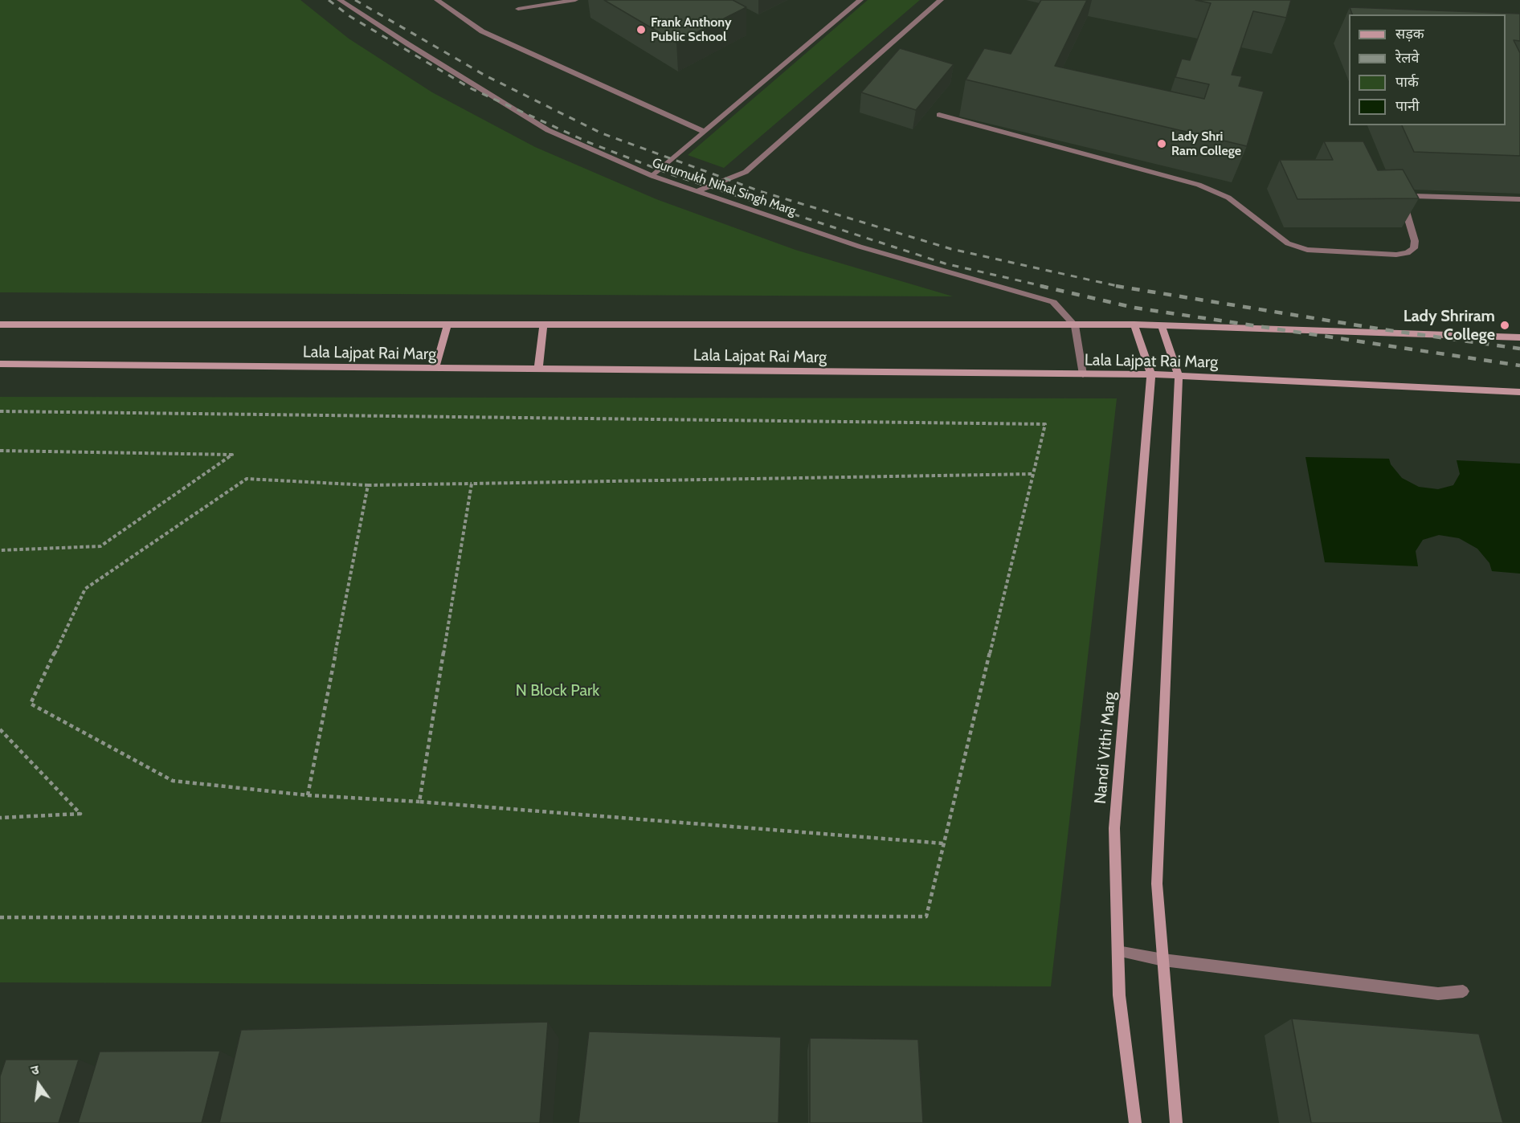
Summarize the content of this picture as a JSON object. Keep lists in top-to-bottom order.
{
  "streets": {
    "main road": ["Lala Lajpat Rai Marg", "Nandi Vithi Marg"],
    "street": ["Gurumukh Nihal Singh Marg"]
  },
  "crossings": [
    ["Gurumukh Nihal Singh Marg", "Lala Lajpat Rai Marg"],
    ["Lala Lajpat Rai Marg", "Nandi Vithi Marg"]
  ],
  "parks": ["N Block Park"],
  "places": ["Frank Anthony Public School", "Lady Shri Ram College", "Lady Shriram College"],
  "legend": [
    "सड़क",
    "रेलवे",
    "पार्क",
    "पानी"
  ],
  "north": "top"
}
